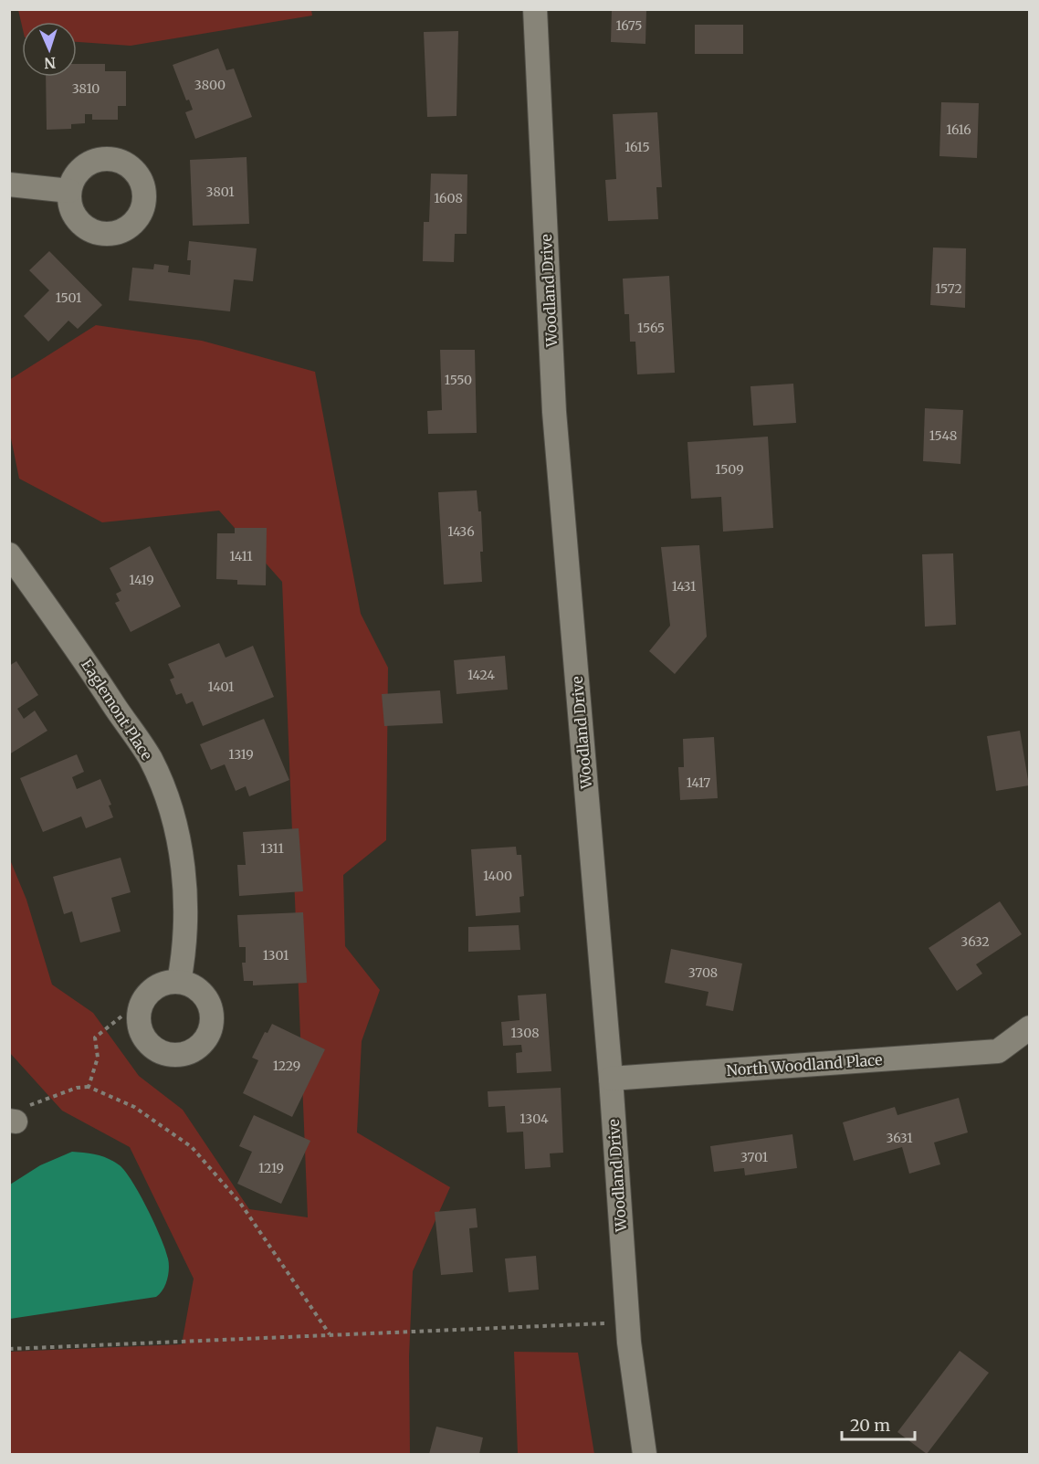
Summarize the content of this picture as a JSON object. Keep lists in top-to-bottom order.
{
  "streets": {
    "street": ["Woodland Drive", "Eaglemont Place", "North Woodland Place"]
  },
  "crossings": [
    ["Woodland Drive", "North Woodland Place"]
  ],
  "house_numbers": [
    "1675",
    "3800",
    "3810",
    "1616",
    "1615",
    "3801",
    "1608",
    "1572",
    "1501",
    "1565",
    "1550",
    "1548",
    "1509",
    "1436",
    "1411",
    "1419",
    "1431",
    "1424",
    "1401",
    "1319",
    "1417",
    "1311",
    "1400",
    "3632",
    "1301",
    "3708",
    "1308",
    "1229",
    "1304",
    "3631",
    "3701",
    "1219"
  ],
  "scale_bar": "20 m",
  "north": "bottom"
}
